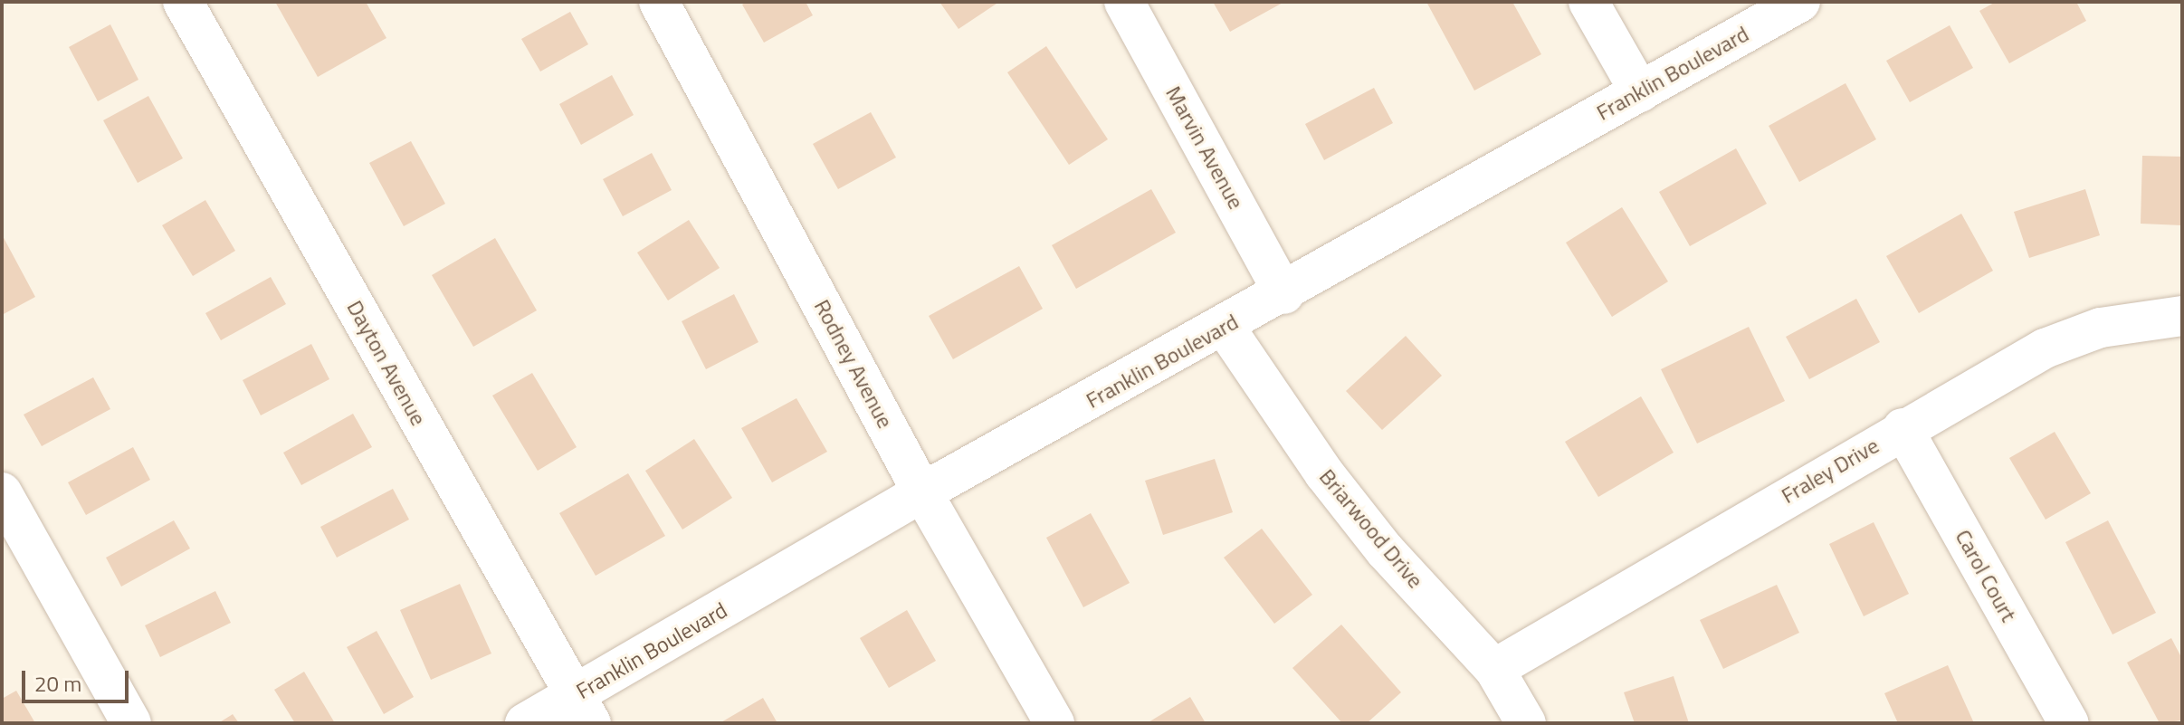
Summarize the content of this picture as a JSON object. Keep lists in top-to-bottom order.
{
  "streets": {
    "street": [
      "Franklin Boulevard",
      "Marvin Avenue",
      "Dayton Avenue",
      "Rodney Avenue",
      "Fraley Drive",
      "Briarwood Drive",
      "Carol Court"
    ]
  },
  "crossings": [
    ["Franklin Boulevard", "Marvin Avenue"],
    ["Franklin Boulevard", "Dayton Avenue"],
    ["Franklin Boulevard", "Rodney Avenue"],
    ["Franklin Boulevard", "Briarwood Drive"],
    ["Fraley Drive", "Briarwood Drive"],
    ["Fraley Drive", "Carol Court"]
  ],
  "scale_bar": "20 m"
}
